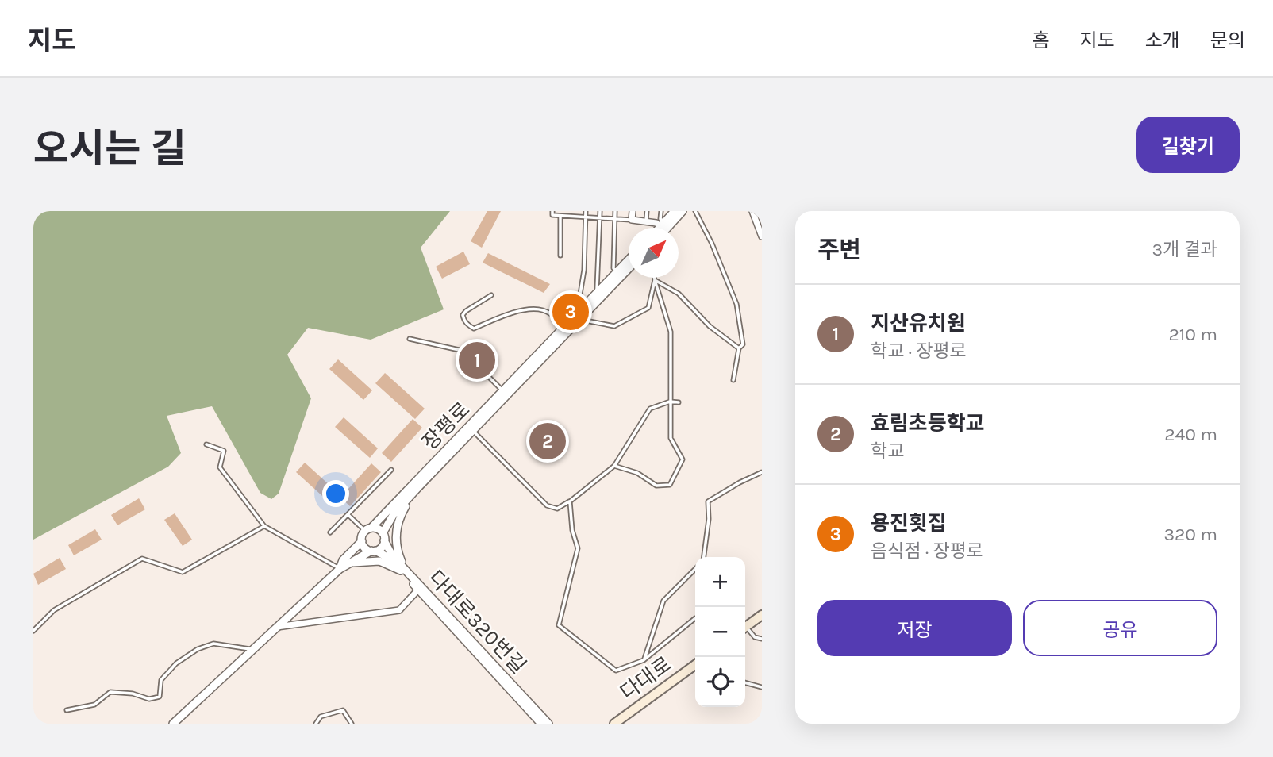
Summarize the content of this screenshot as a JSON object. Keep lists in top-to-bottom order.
{
  "streets": {
    "main road": ["다대로"],
    "street": ["장평로", "다대로320번길"]
  },
  "crossings": [
    ["장평로", "다대로320번길"]
  ],
  "north": "top right",
  "page": {
    "header": "지도",
    "nav": [
      "홈",
      "지도",
      "소개",
      "문의"
    ],
    "title": "오시는 길",
    "buttons": [
      "길찾기",
      ["저장", "공유"]
    ],
    "heading": ["주변", "3개 결과"],
    "list": [
      {
        "mark": "1",
        "name": "지산유치원",
        "note": "학교 · 장평로",
        "value": "210 m"
      },
      {
        "mark": "2",
        "name": "효림초등학교",
        "note": "학교",
        "value": "240 m"
      },
      {
        "mark": "3",
        "name": "용진횟집",
        "note": "음식점 · 장평로",
        "value": "320 m"
      }
    ],
    "pins": ["3", "1", "2"],
    "map_buttons": ["+", "−"]
  }
}
